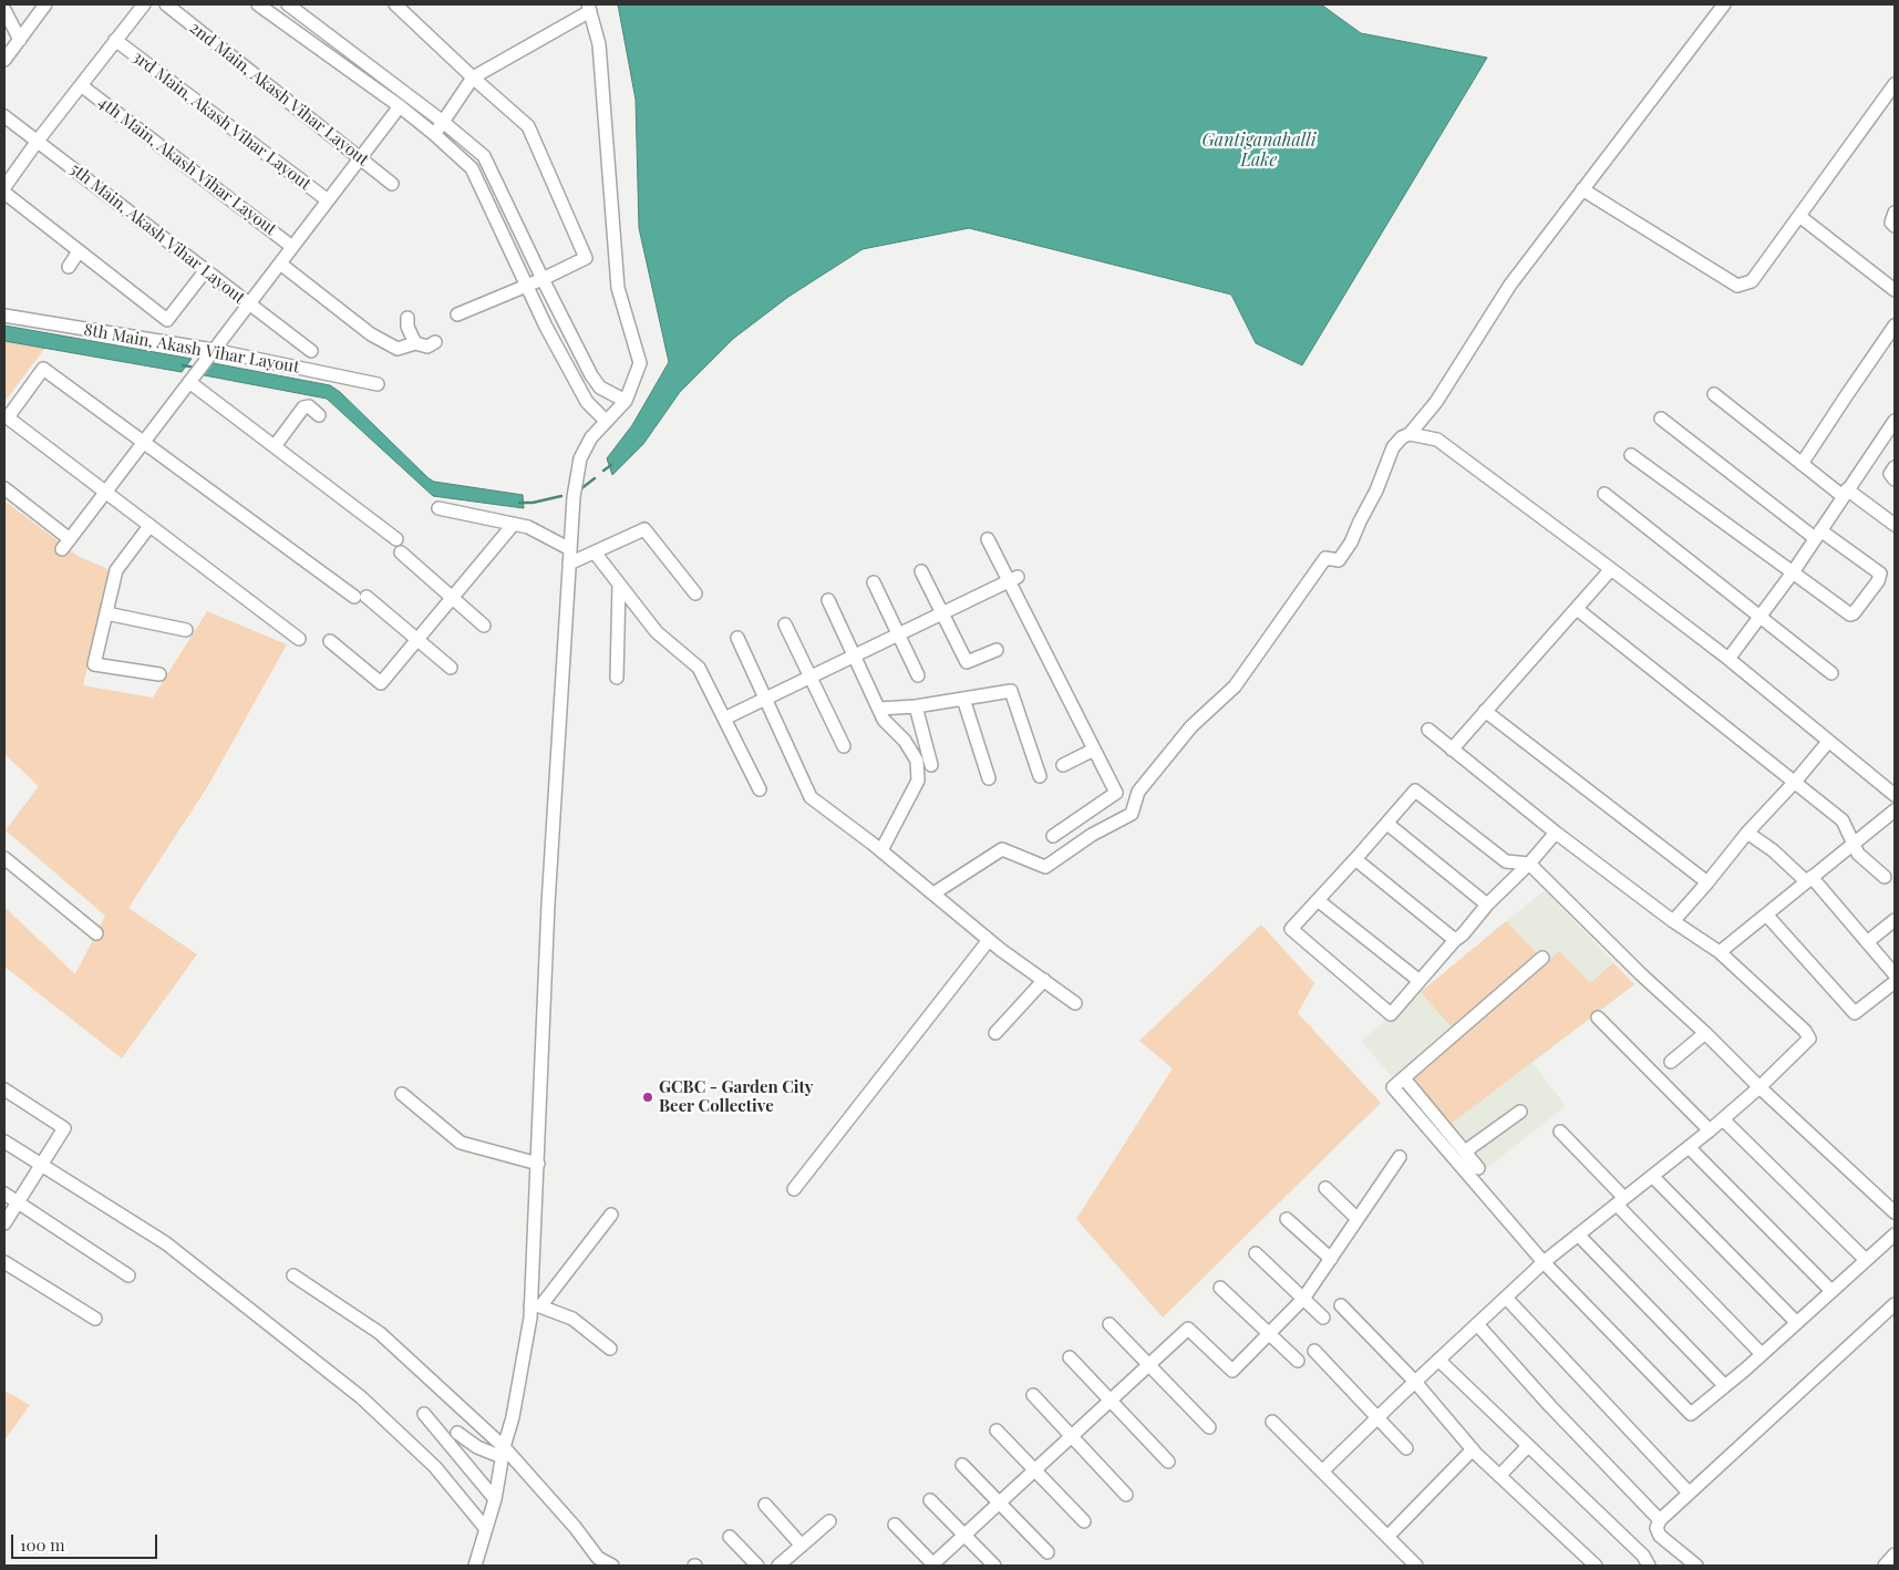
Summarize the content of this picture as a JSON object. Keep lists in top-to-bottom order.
{
  "streets": {
    "street": [
      "2nd Main, Akash Vihar Layout",
      "3rd Main, Akash Vihar Layout",
      "4th Main, Akash Vihar Layout",
      "5th Main, Akash Vihar Layout",
      "8th Main, Akash Vihar Layout"
    ]
  },
  "water": ["Gantiganahalli Lake"],
  "places": ["GCBC - Garden City Beer Collective"],
  "scale_bar": "100 m"
}
